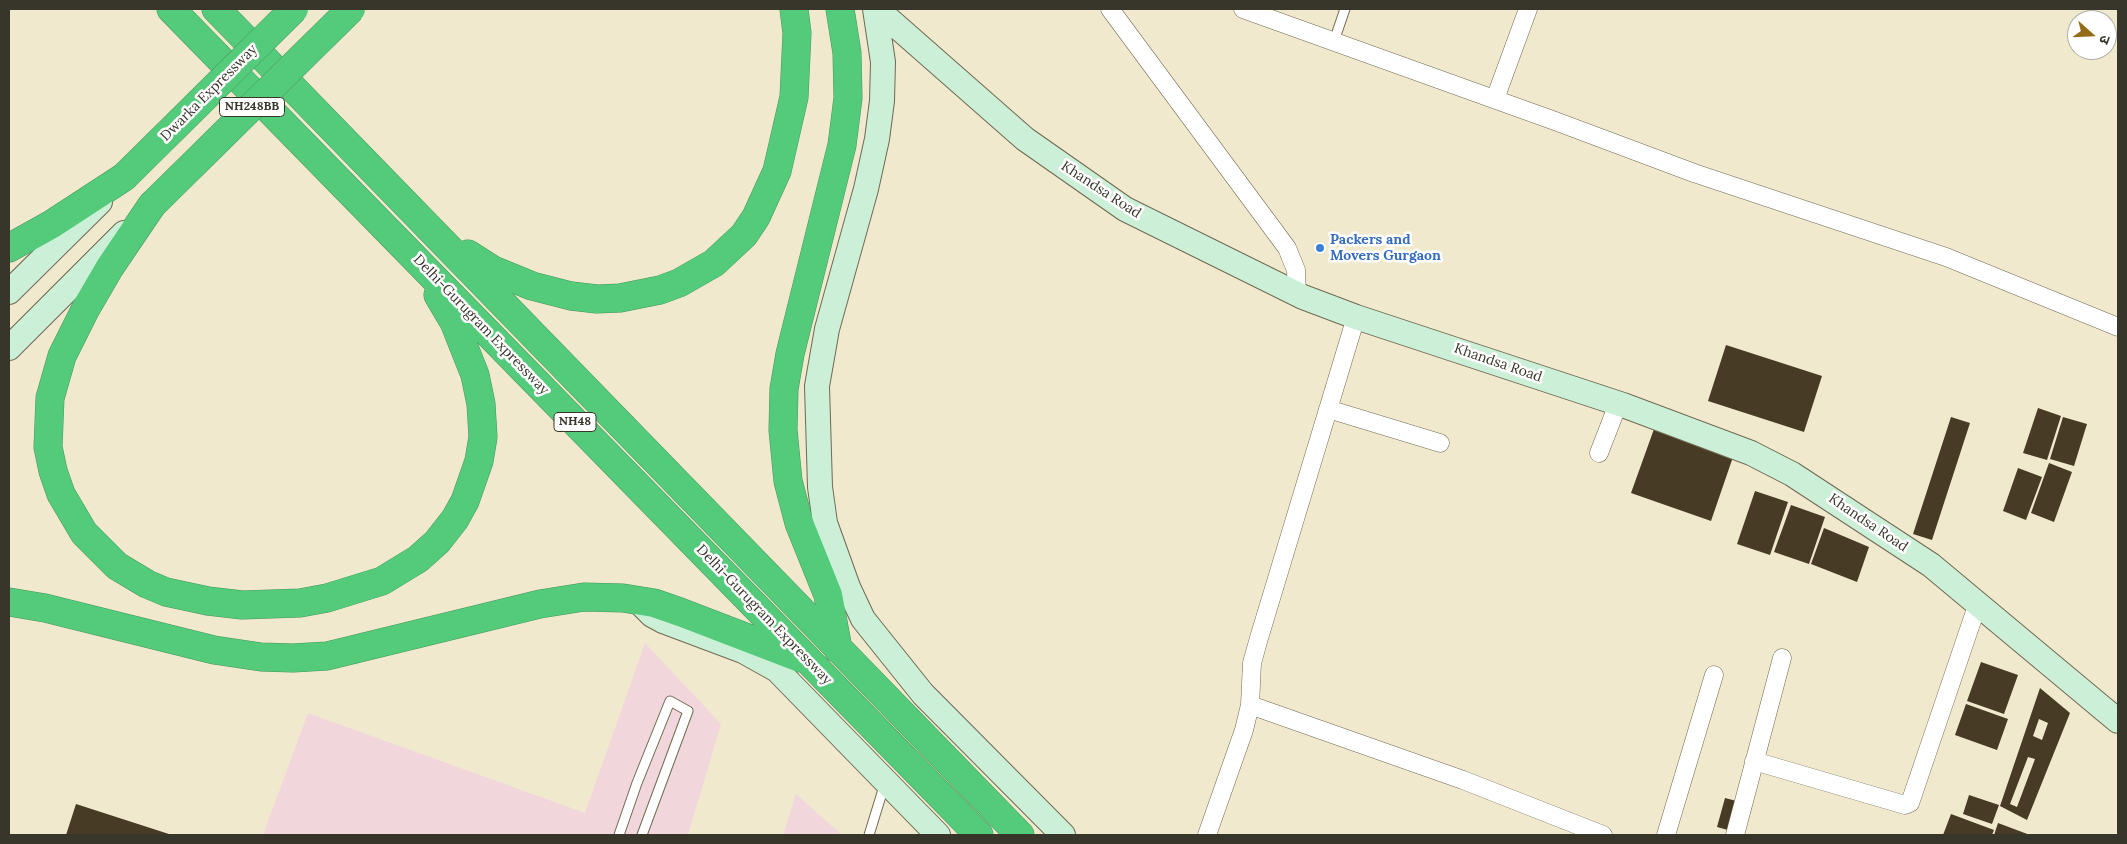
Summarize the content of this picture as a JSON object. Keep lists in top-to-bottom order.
{
  "streets": {
    "highway": [
      "Dwarka Expressway",
      "NH248BB",
      "Delhi-Gurugram Expressway",
      "NH48"
    ],
    "main road": ["Khandsa Road"]
  },
  "places": ["Packers and Movers Gurgaon"],
  "north": "right"
}
